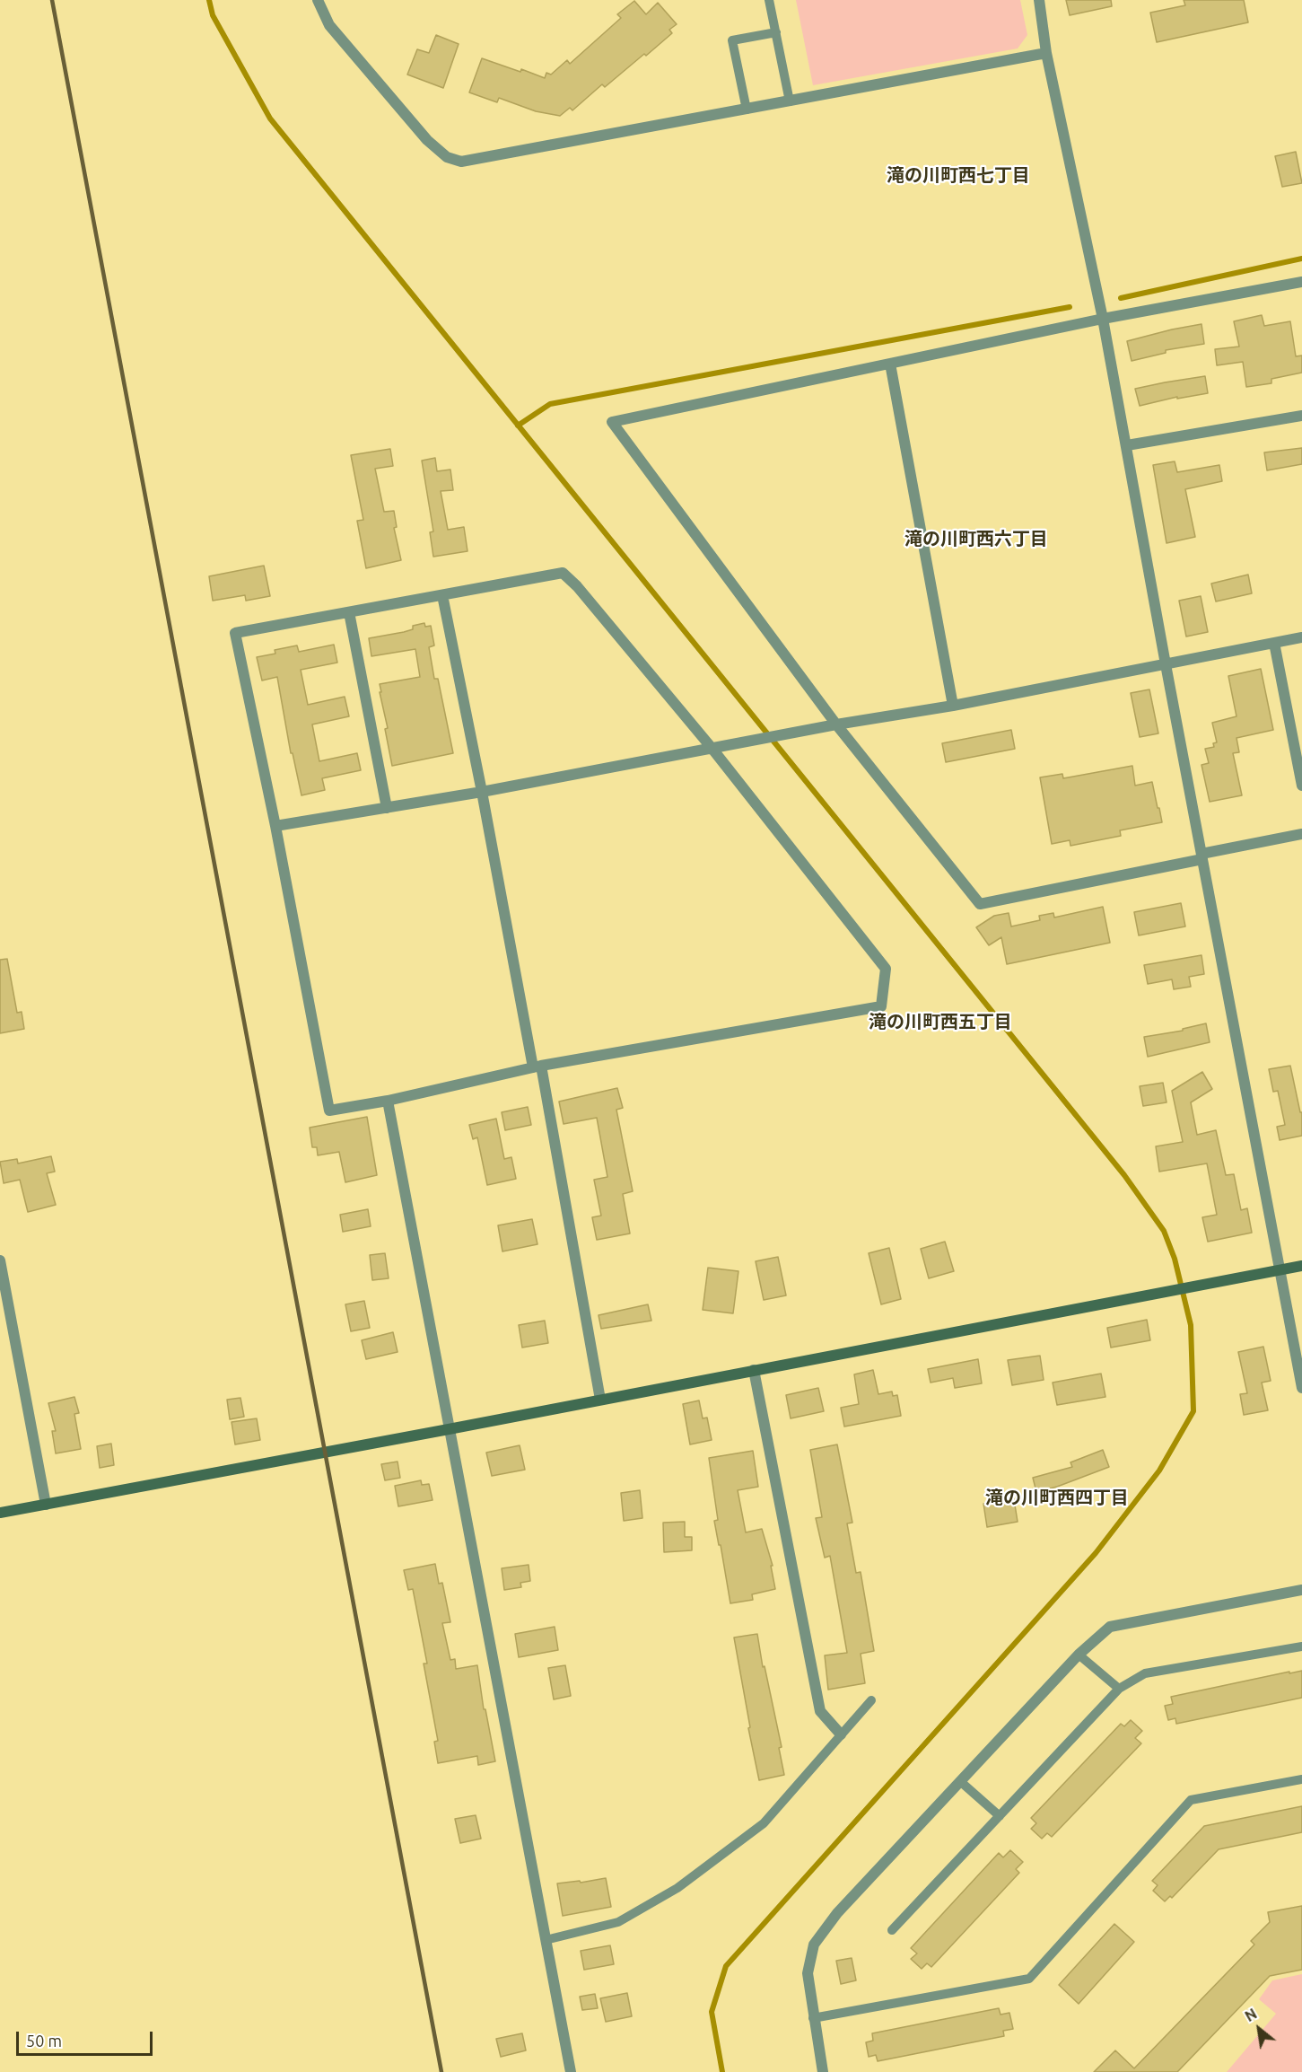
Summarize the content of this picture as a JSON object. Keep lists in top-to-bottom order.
{
  "districts": [
    "滝の川町西七丁目",
    "滝の川町西六丁目",
    "滝の川町西五丁目",
    "滝の川町西四丁目"
  ],
  "scale_bar": "50 m",
  "north": "top left"
}
